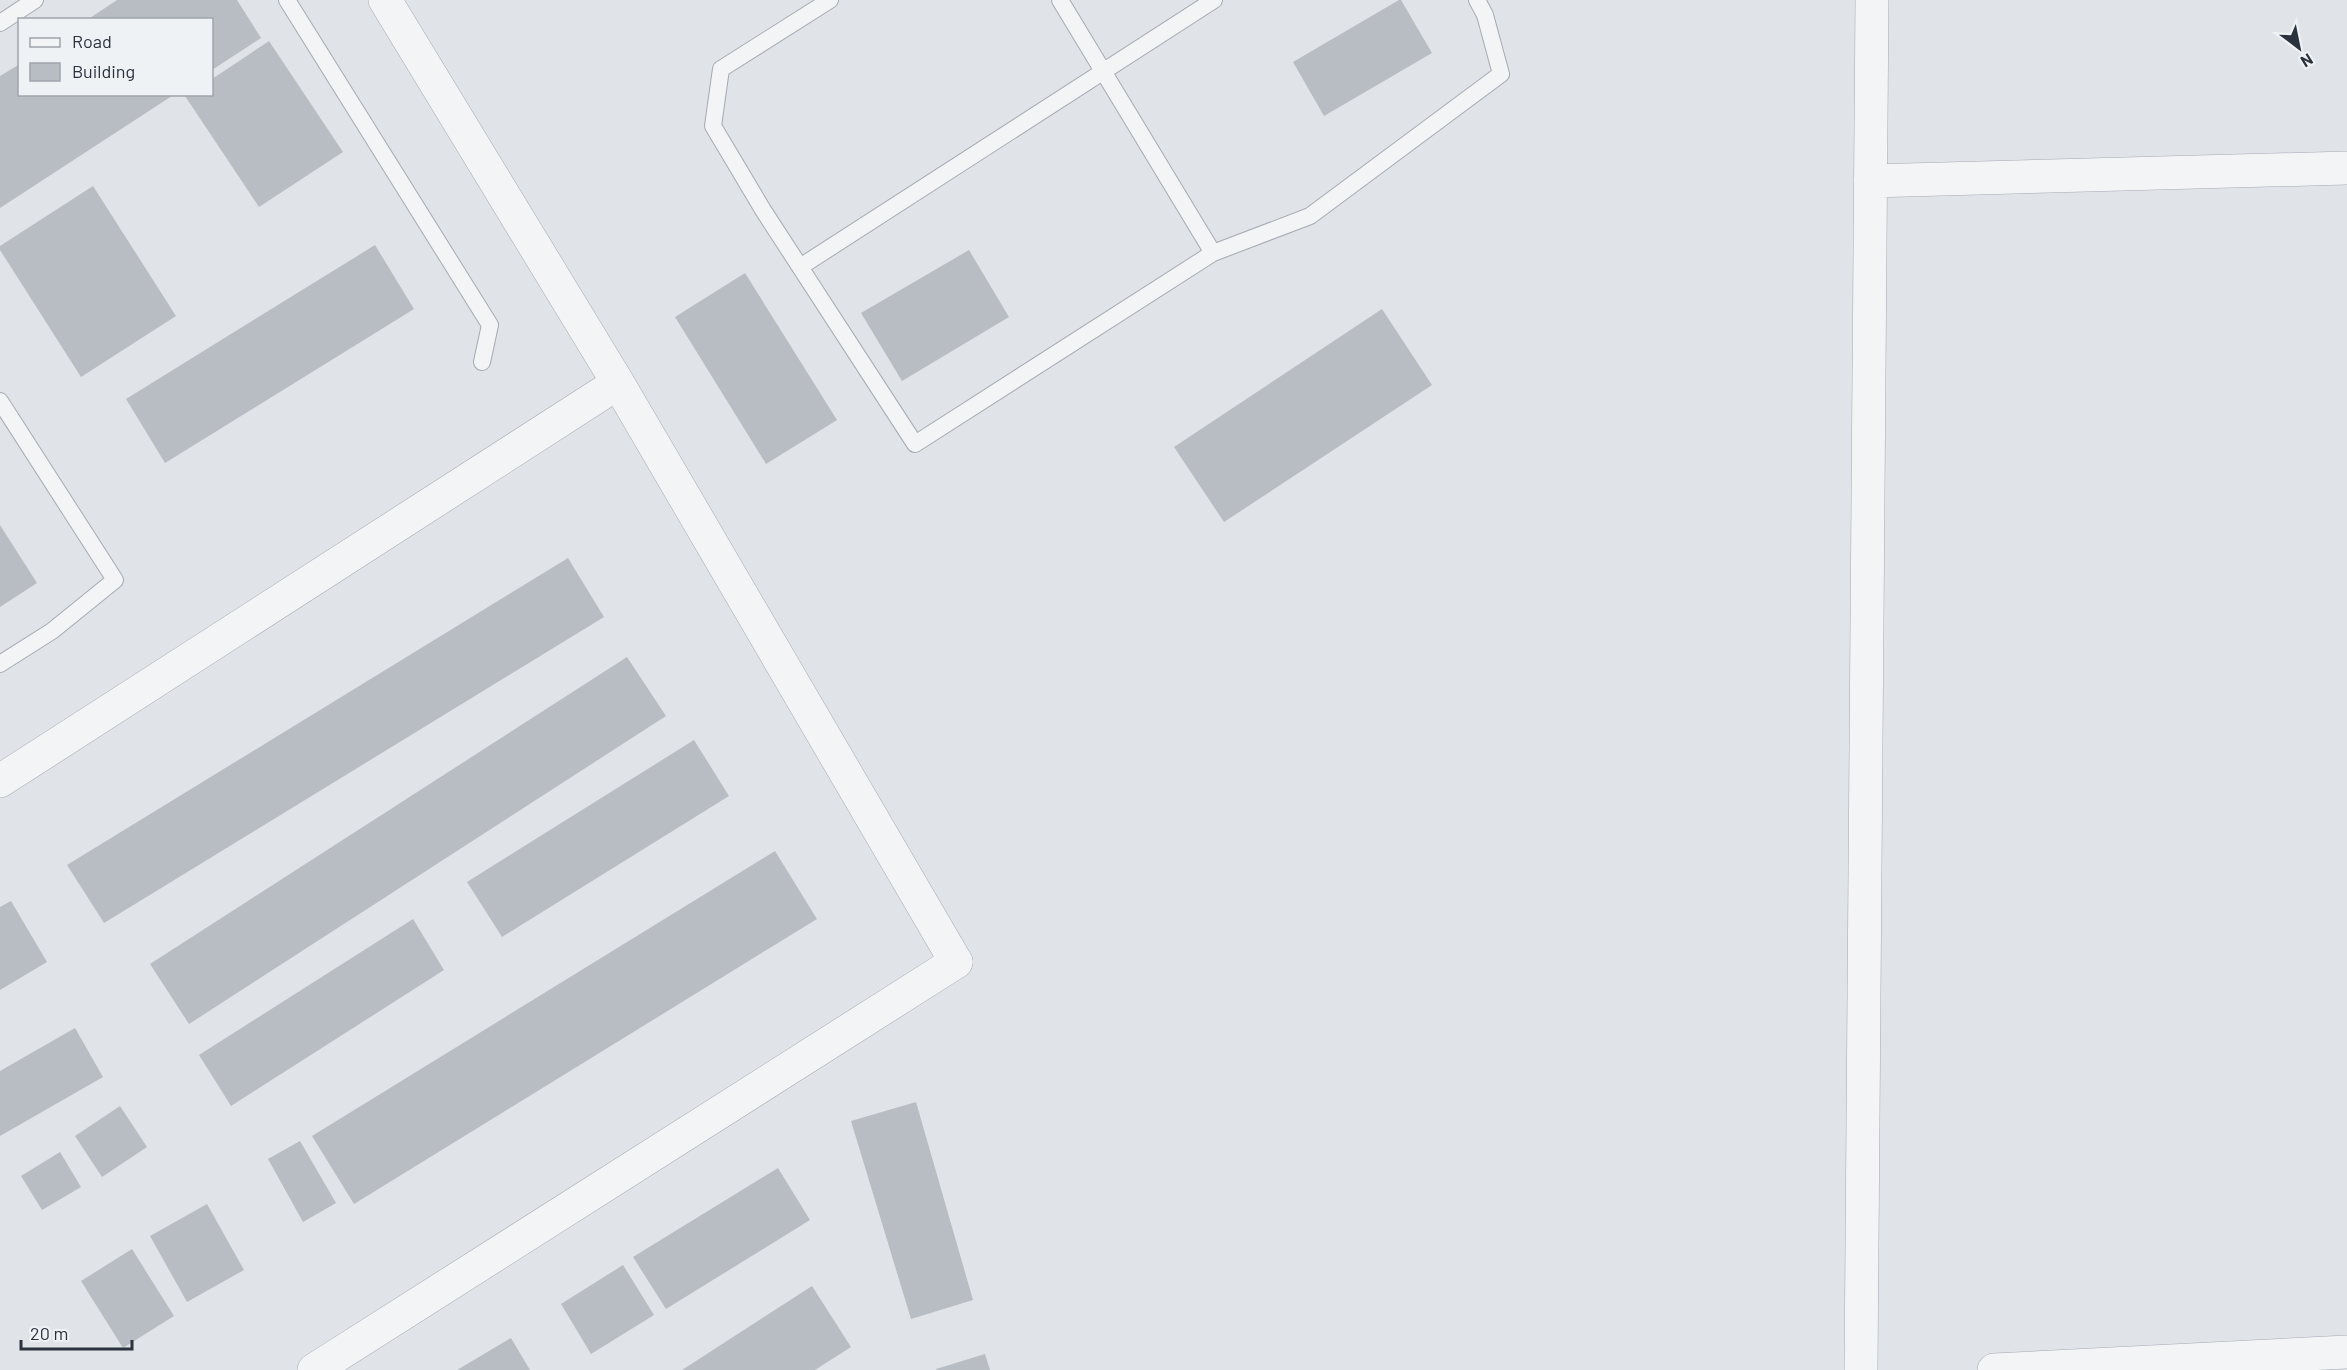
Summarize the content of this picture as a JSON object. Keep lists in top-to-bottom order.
{
  "legend": ["Road", "Building"],
  "scale_bar": "20 m",
  "north": "bottom right"
}
